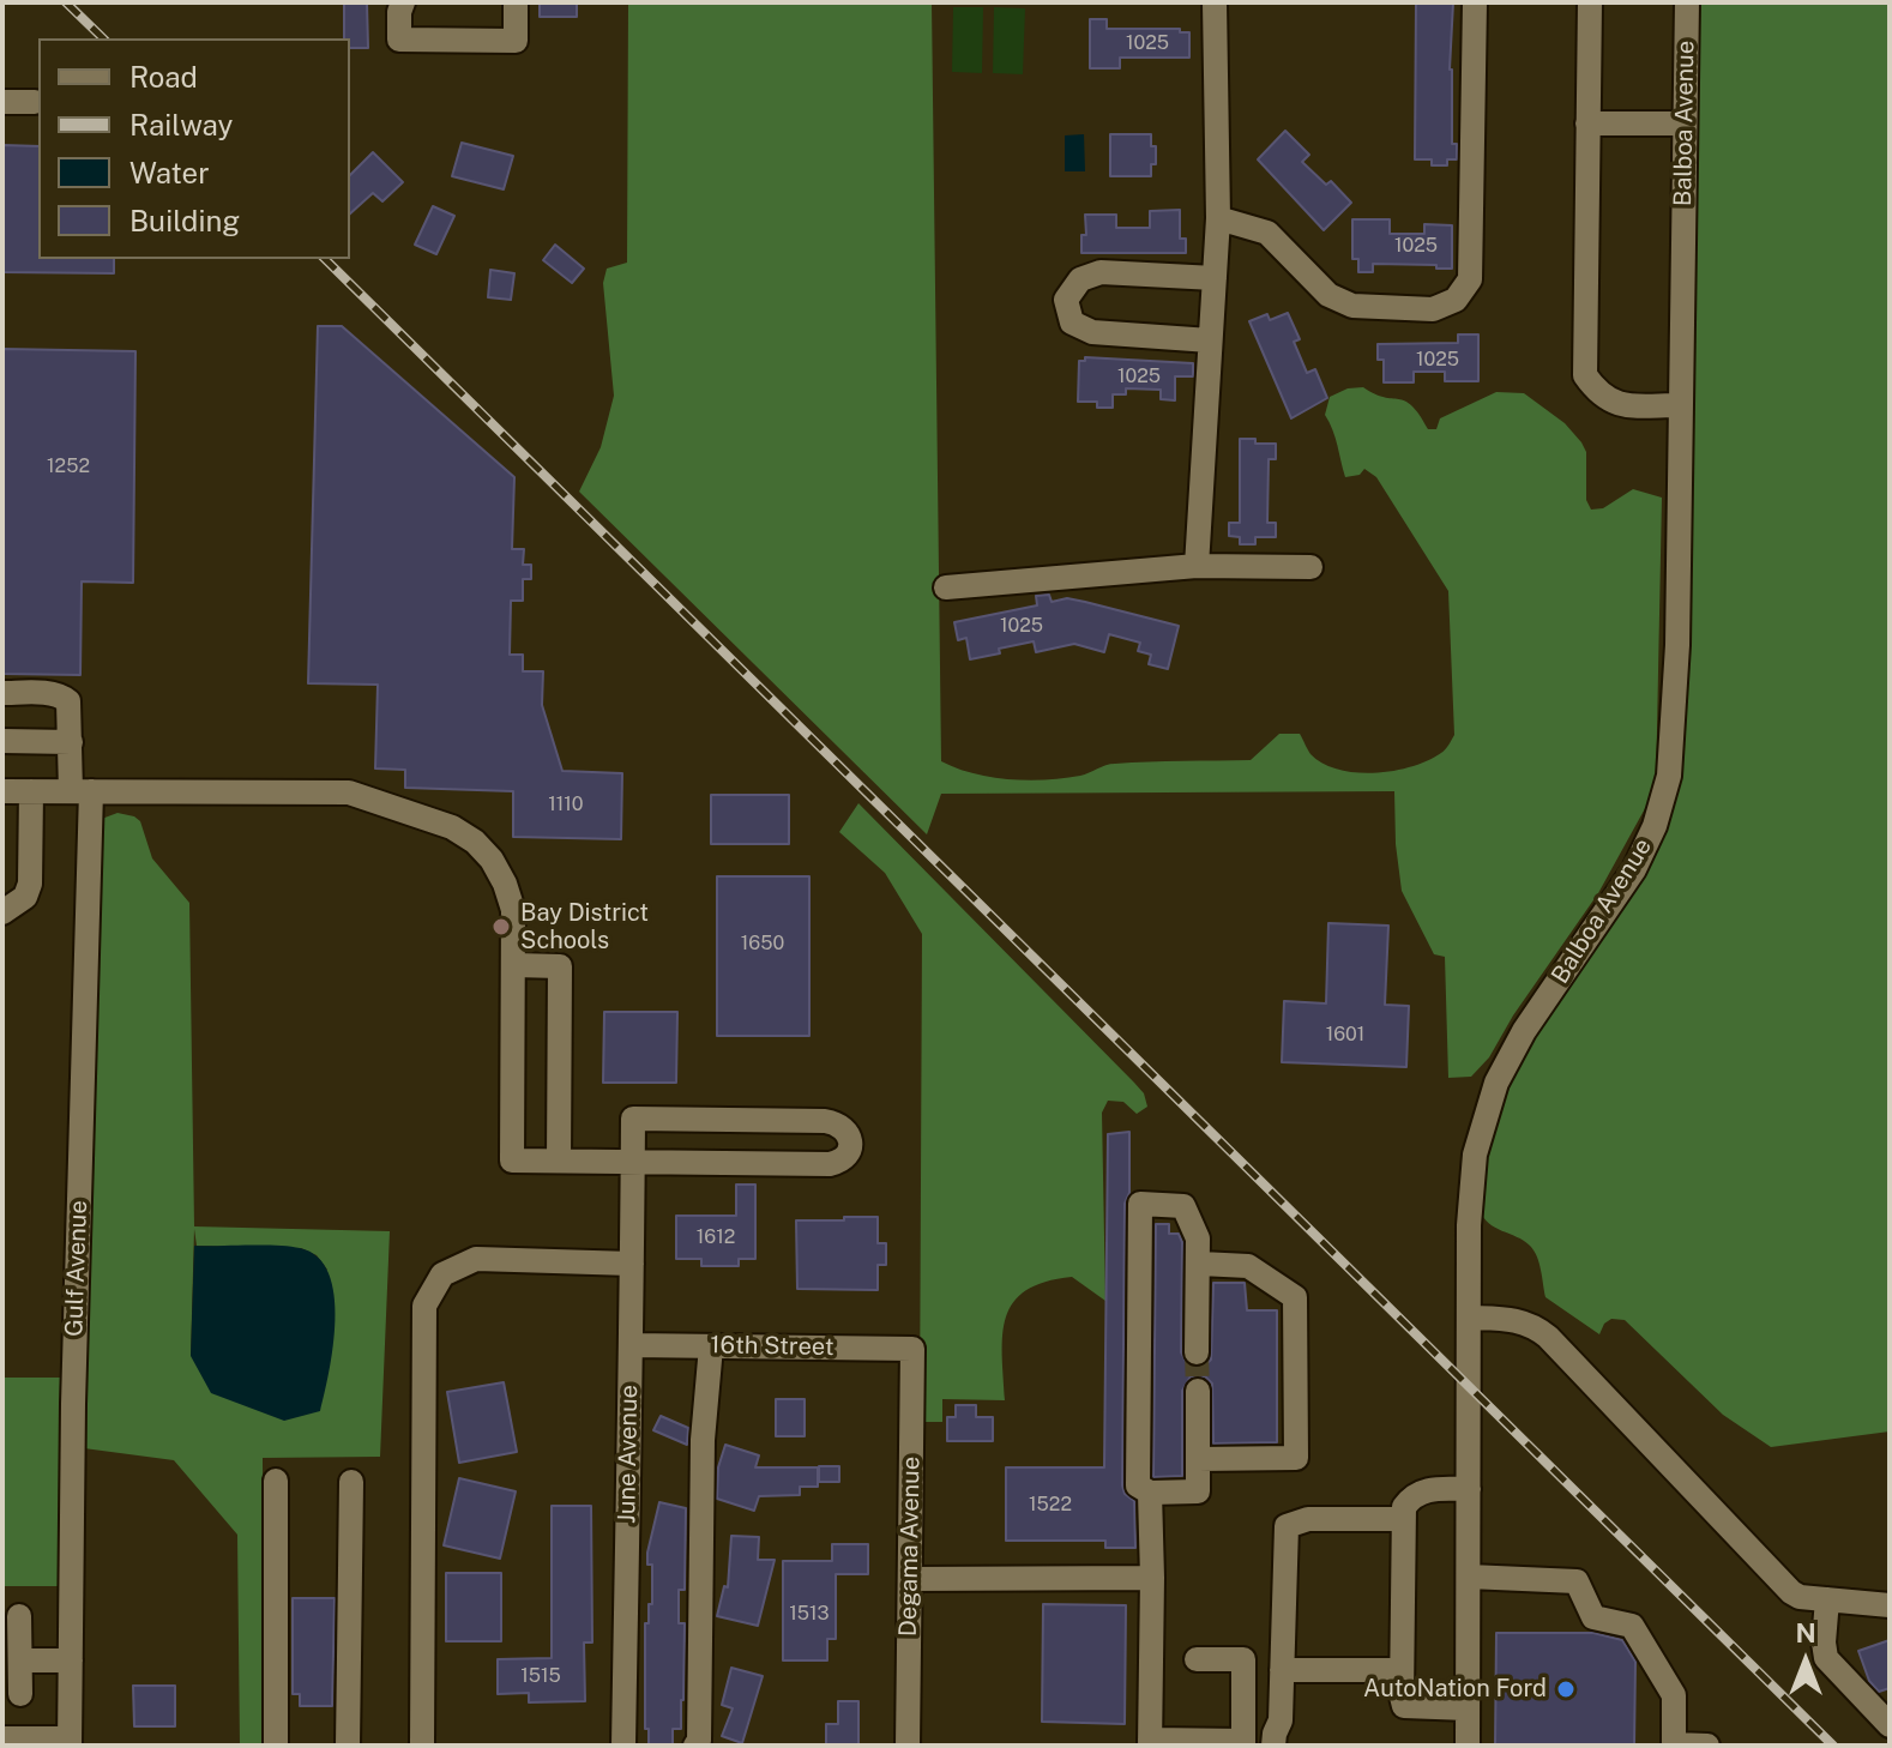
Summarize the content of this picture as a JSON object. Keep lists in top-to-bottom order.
{
  "streets": {
    "street": [
      "Balboa Avenue",
      "Gulf Avenue",
      "16th Street",
      "June Avenue",
      "Degama Avenue"
    ]
  },
  "crossings": [
    ["16th Street", "June Avenue"],
    ["16th Street", "Degama Avenue"]
  ],
  "places": ["Bay District Schools", "AutoNation Ford"],
  "house_numbers": [
    "1025",
    "1025",
    "1025",
    "1025",
    "1252",
    "1025",
    "1110",
    "1650",
    "1601",
    "1612",
    "1522",
    "1513",
    "1515"
  ],
  "legend": [
    "Road",
    "Railway",
    "Water",
    "Building"
  ],
  "north": "top"
}
